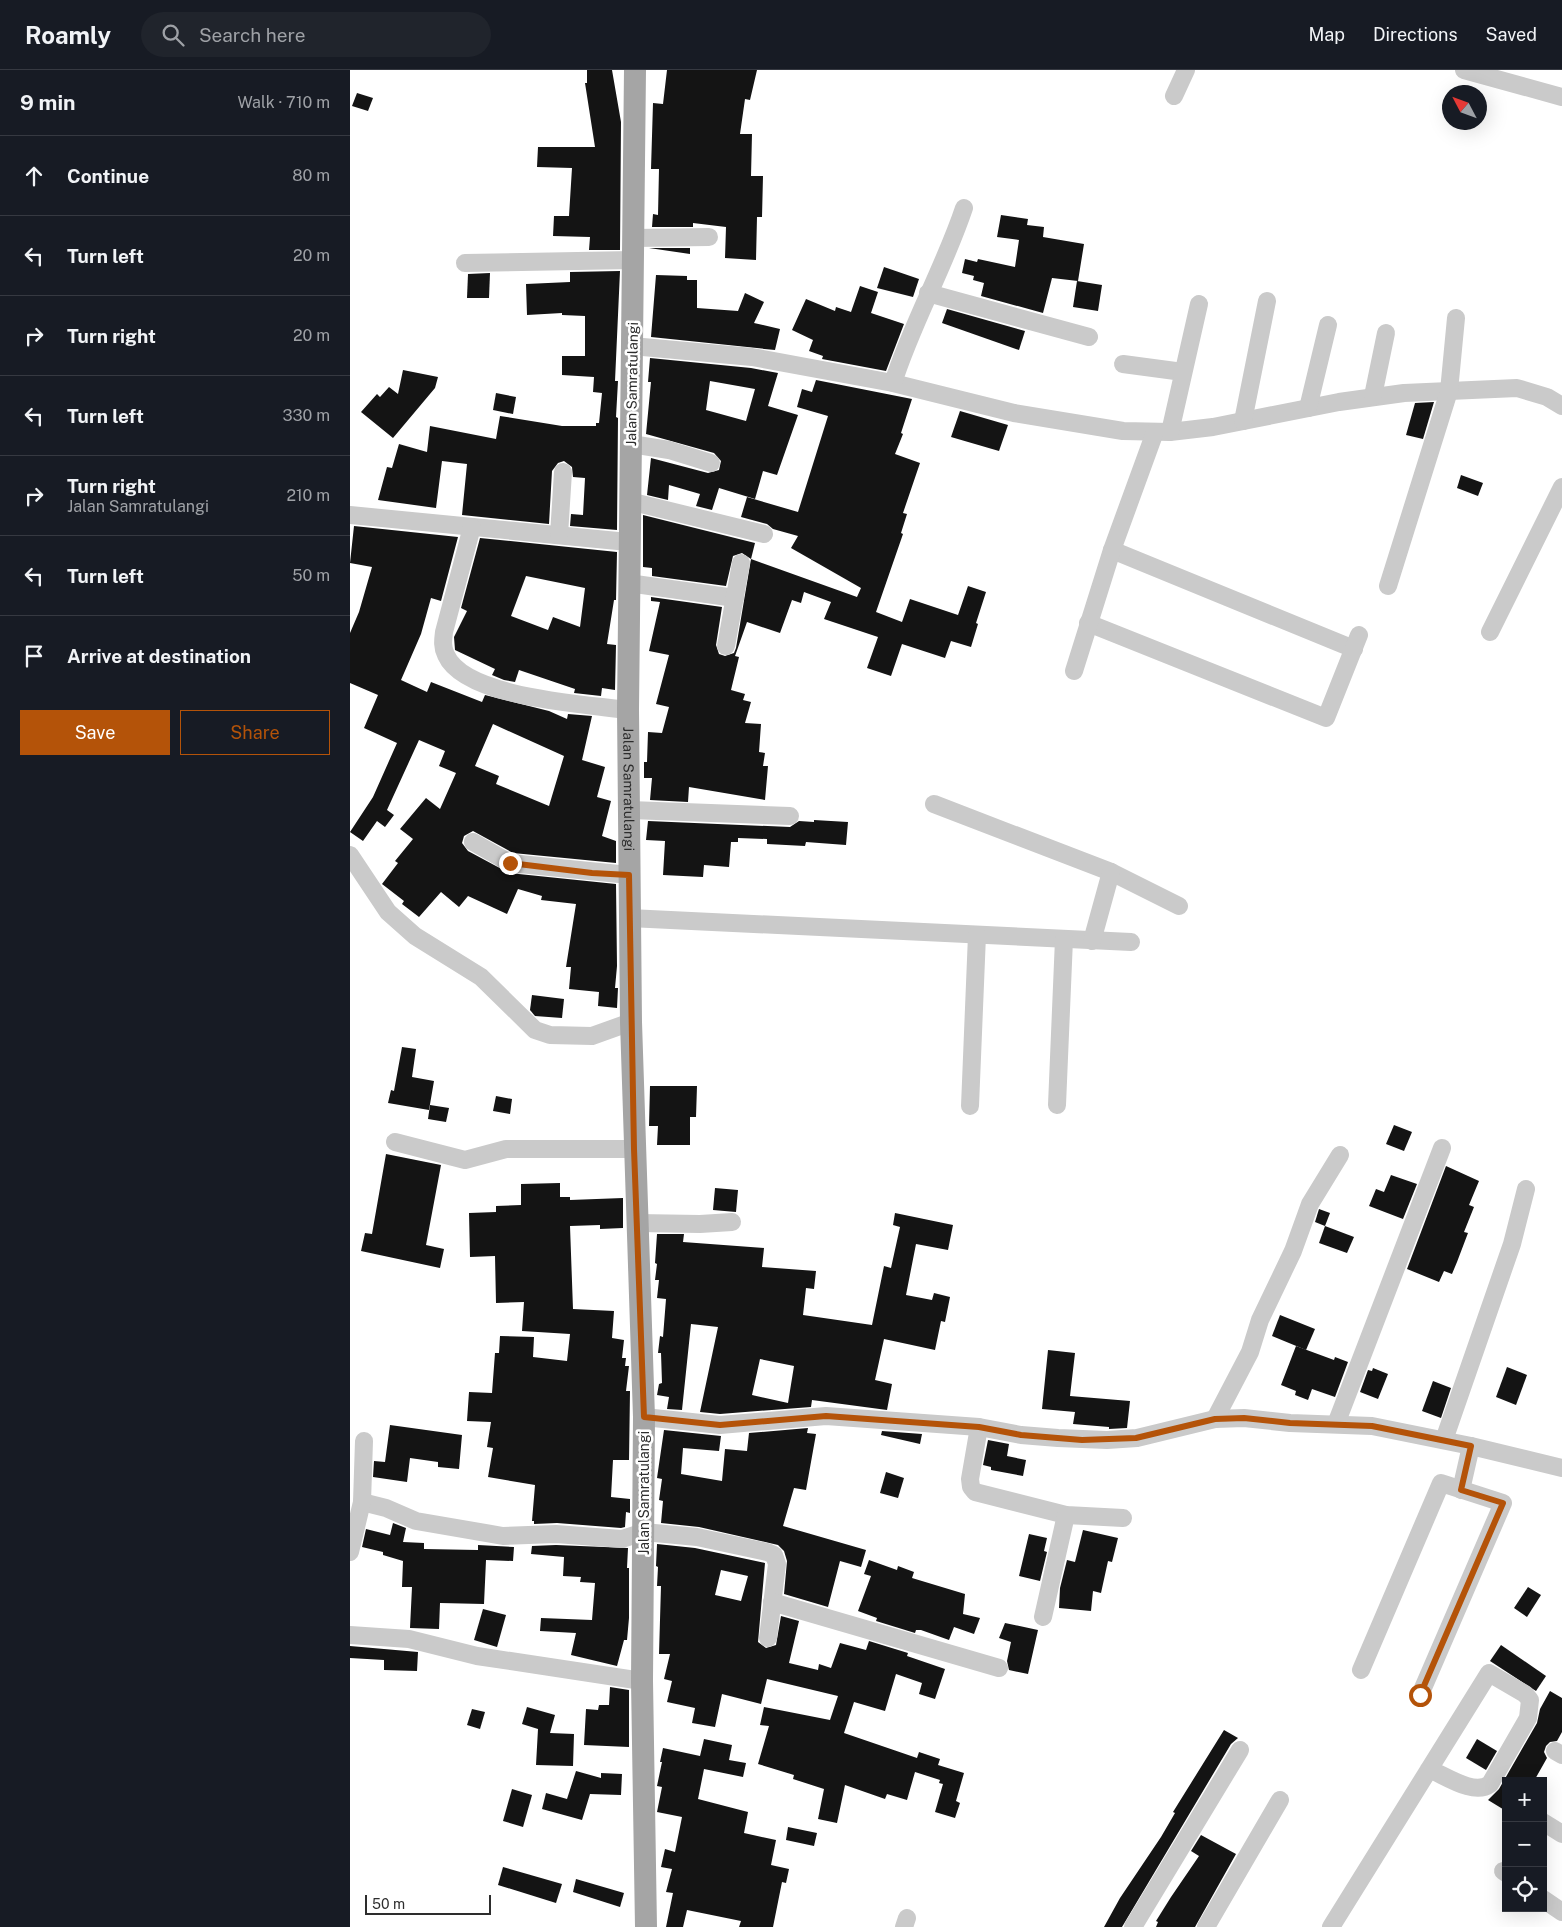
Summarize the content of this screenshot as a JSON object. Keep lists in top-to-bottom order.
{
  "streets": {
    "main road": ["Jalan Samratulangi"]
  },
  "scale_bar": "50 m",
  "north": "top left",
  "page": {
    "header": "Roamly",
    "search": "Search here",
    "nav": ["Map", "Directions", "Saved"],
    "heading": ["9 min", "Walk · 710 m"],
    "list": [
      ["Continue", "80 m"],
      ["Turn left", "20 m"],
      ["Turn right", "20 m"],
      ["Turn left", "330 m"],
      ["Turn right", "Jalan Samratulangi", "210 m"],
      ["Turn left", "50 m"],
      "Arrive at destination"
    ],
    "buttons": ["Save", "Share"],
    "map_buttons": ["+", "−"],
    "scale": "50 m"
  }
}
